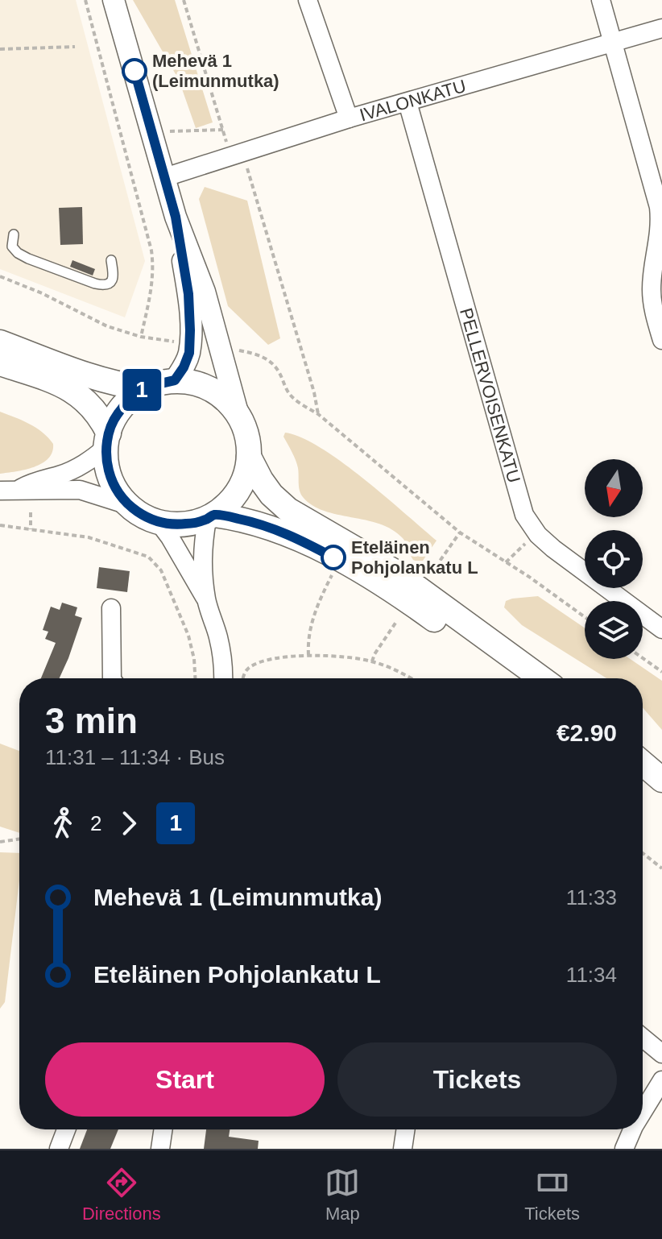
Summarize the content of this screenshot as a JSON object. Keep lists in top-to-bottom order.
{
  "streets": {
    "street": ["IVALONKATU", "PELLERVOISENKATU"]
  },
  "crossings": [
    ["IVALONKATU", "PELLERVOISENKATU"]
  ],
  "places": ["Mehevä 1 (Leimunmutka)", "Eteläinen Pohjolankatu L"],
  "lines": ["bus line 1"],
  "north": "bottom",
  "page": {
    "on_map": "1",
    "heading": ["3 min", "11:31 – 11:34 · Bus", "€2.90"],
    "legs": ["2", "1"],
    "list": [
      {
        "name": "Mehevä 1 (Leimunmutka)",
        "value": "11:33"
      },
      {
        "name": "Eteläinen Pohjolankatu L",
        "value": "11:34"
      }
    ],
    "buttons": ["Start", "Tickets"],
    "tabs": ["Directions", "Map", "Tickets"]
  }
}
